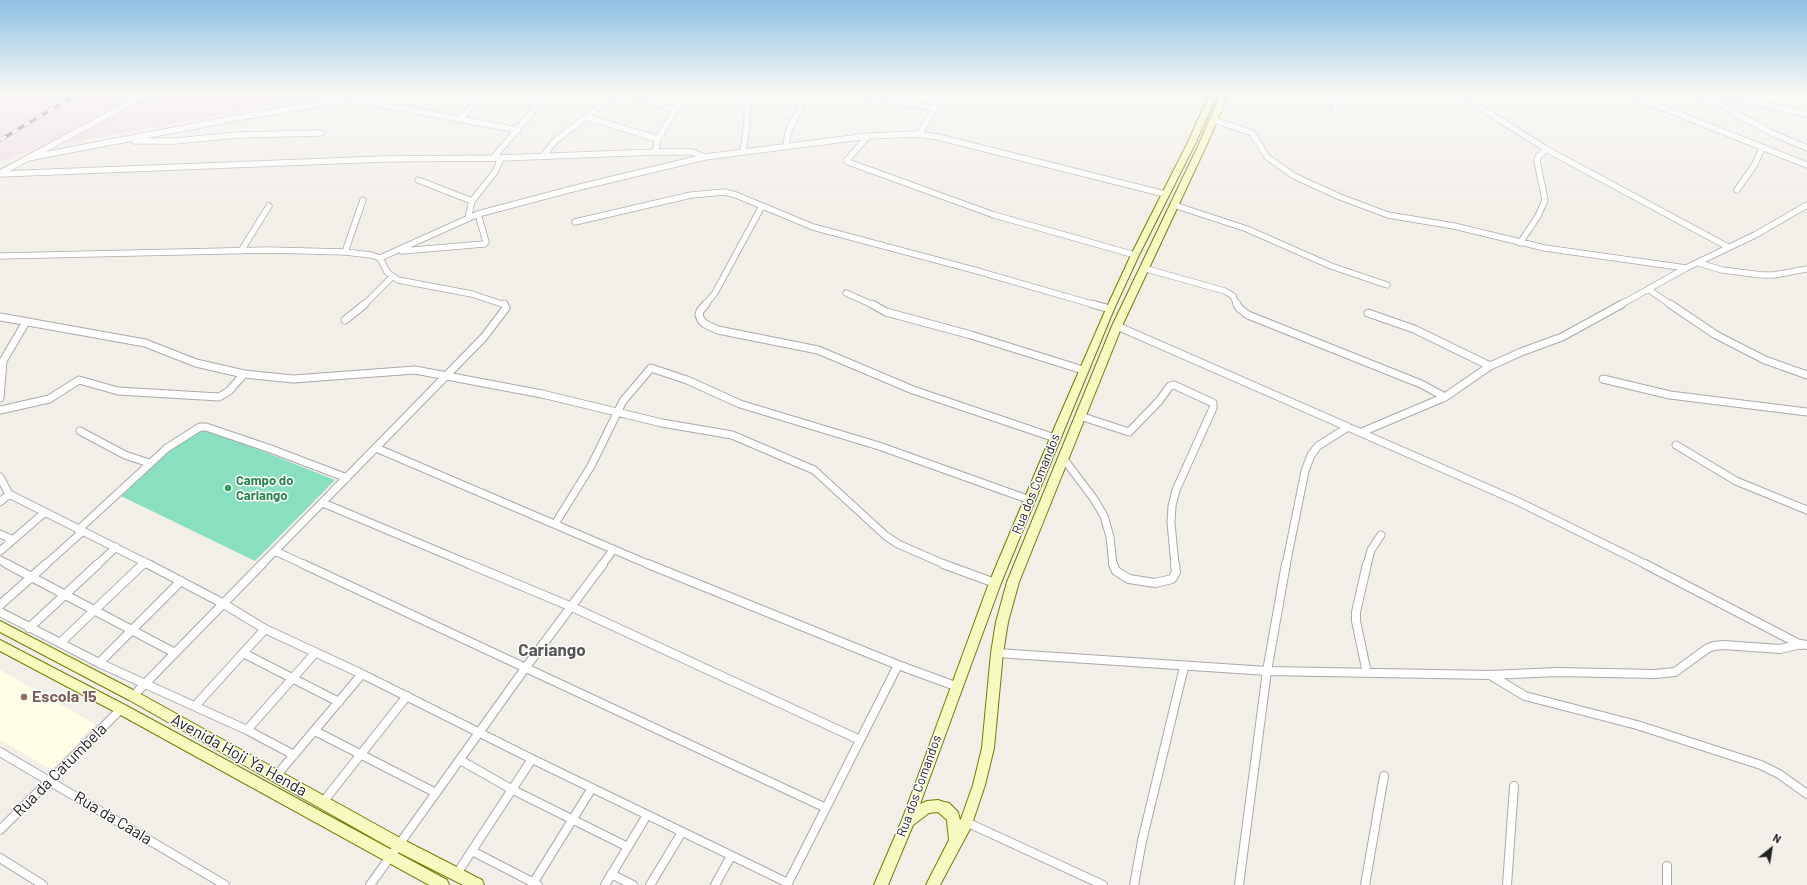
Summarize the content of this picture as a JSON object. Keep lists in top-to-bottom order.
{
  "streets": {
    "main road": ["Rua dos Comandos", "Avenida Hoji Ya Henda"],
    "street": ["Rua da Catumbela", "Rua da Caala"]
  },
  "crossings": [
    ["Avenida Hoji Ya Henda", "Rua da Catumbela"],
    ["Rua da Catumbela", "Rua da Caala"]
  ],
  "districts": ["Cariango"],
  "places": ["Campo do Cariango", "Escola 15"],
  "north": "top right"
}
